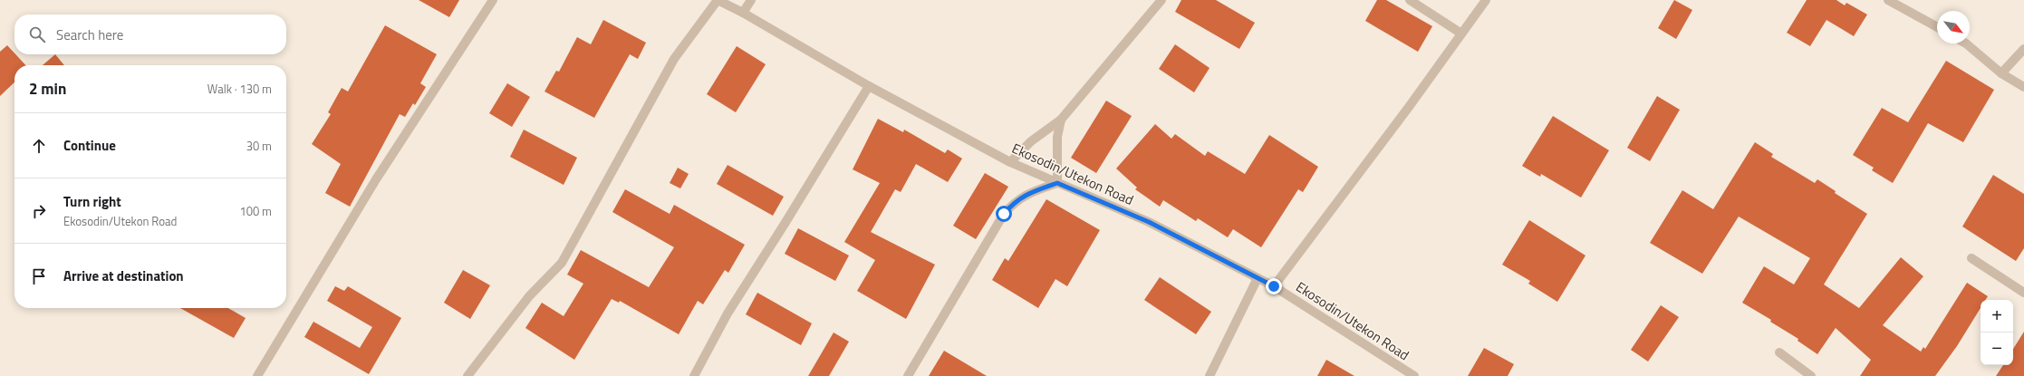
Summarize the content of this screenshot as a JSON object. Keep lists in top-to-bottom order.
{
  "streets": {
    "street": ["Ekosodin/Utekon Road"]
  },
  "north": "bottom right",
  "page": {
    "search": "Search here",
    "heading": ["2 min", "Walk · 130 m"],
    "list": [
      ["Continue", "30 m"],
      ["Turn right", "Ekosodin/Utekon Road", "100 m"],
      "Arrive at destination"
    ],
    "map_buttons": ["+", "−"]
  }
}
